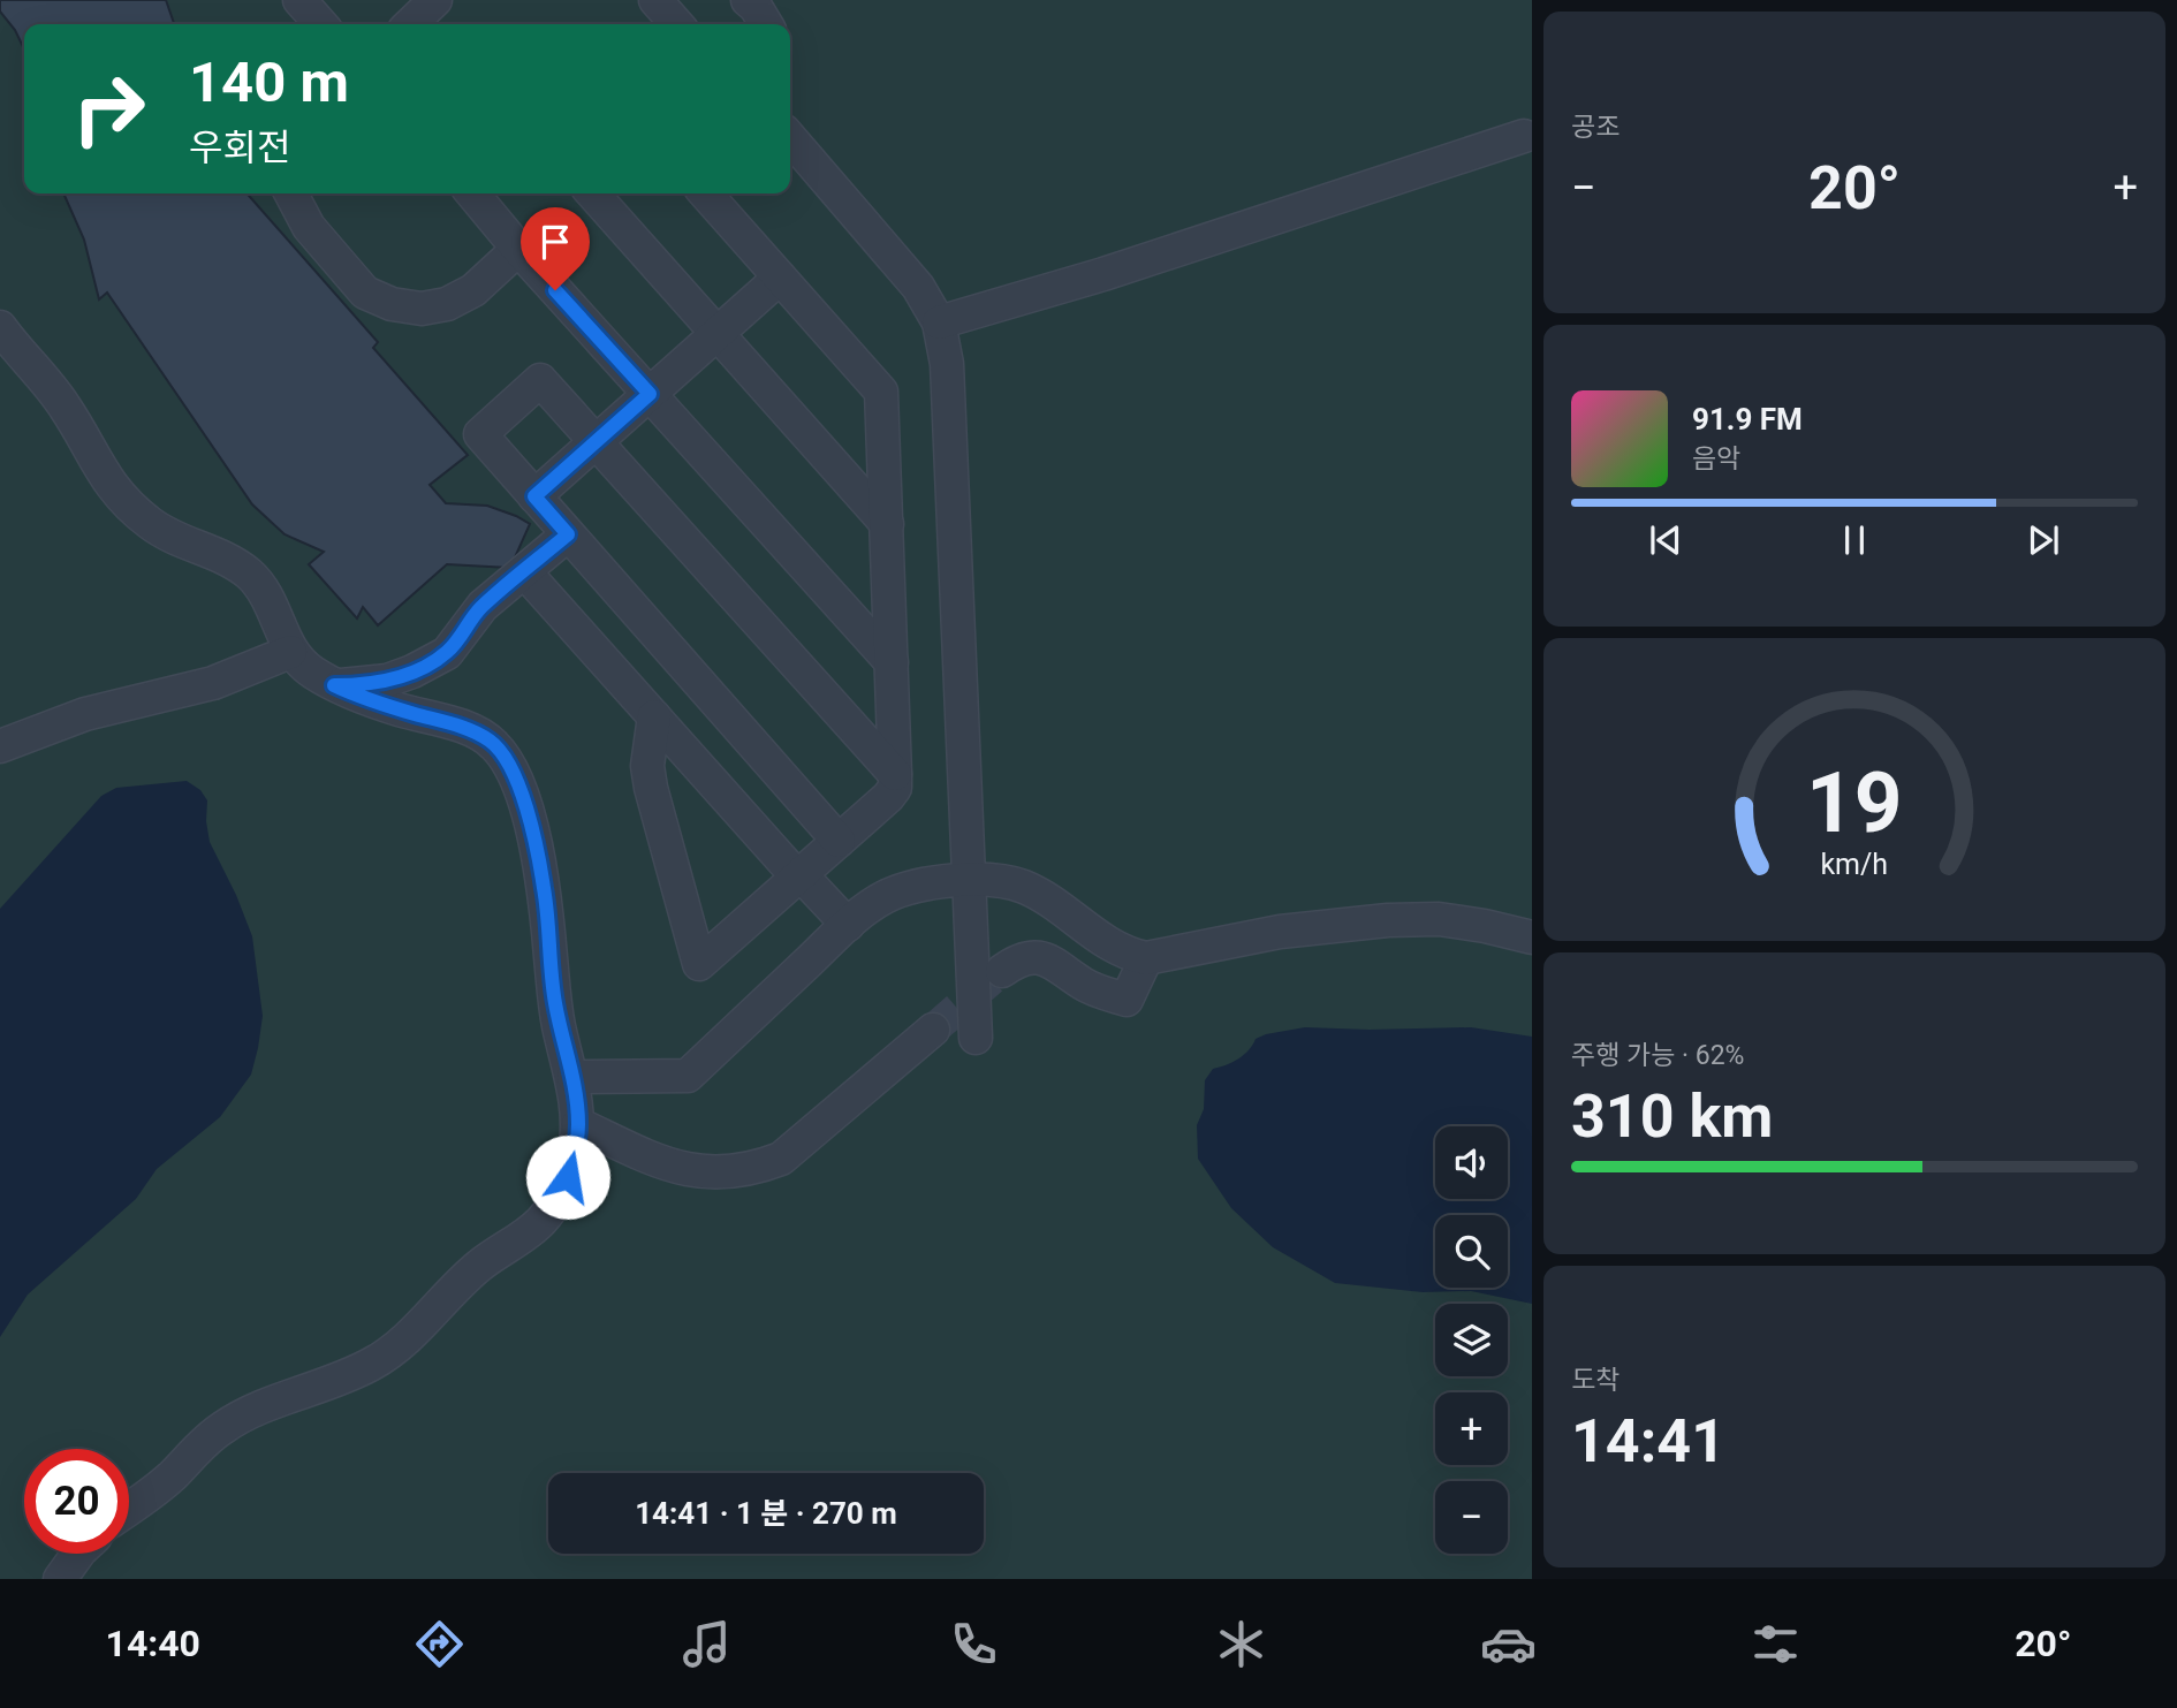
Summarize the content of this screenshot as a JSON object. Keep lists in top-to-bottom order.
{
  "page": {
    "tile": [
      "공조",
      ["주행 가능 · 62%", "310 km"],
      ["도착", "14:41"]
    ],
    "turn": ["140 m", "우회전"],
    "heat": ["−", "20°", "+"],
    "song": ["91.9 FM", "음악"],
    "map_buttons": ["+", "−"],
    "limit": "20",
    "trip": "14:41 · 1 분 · 270 m",
    "tabs": ["14:40", "20°"],
    "gauge": ["19", "km/h"]
  }
}
